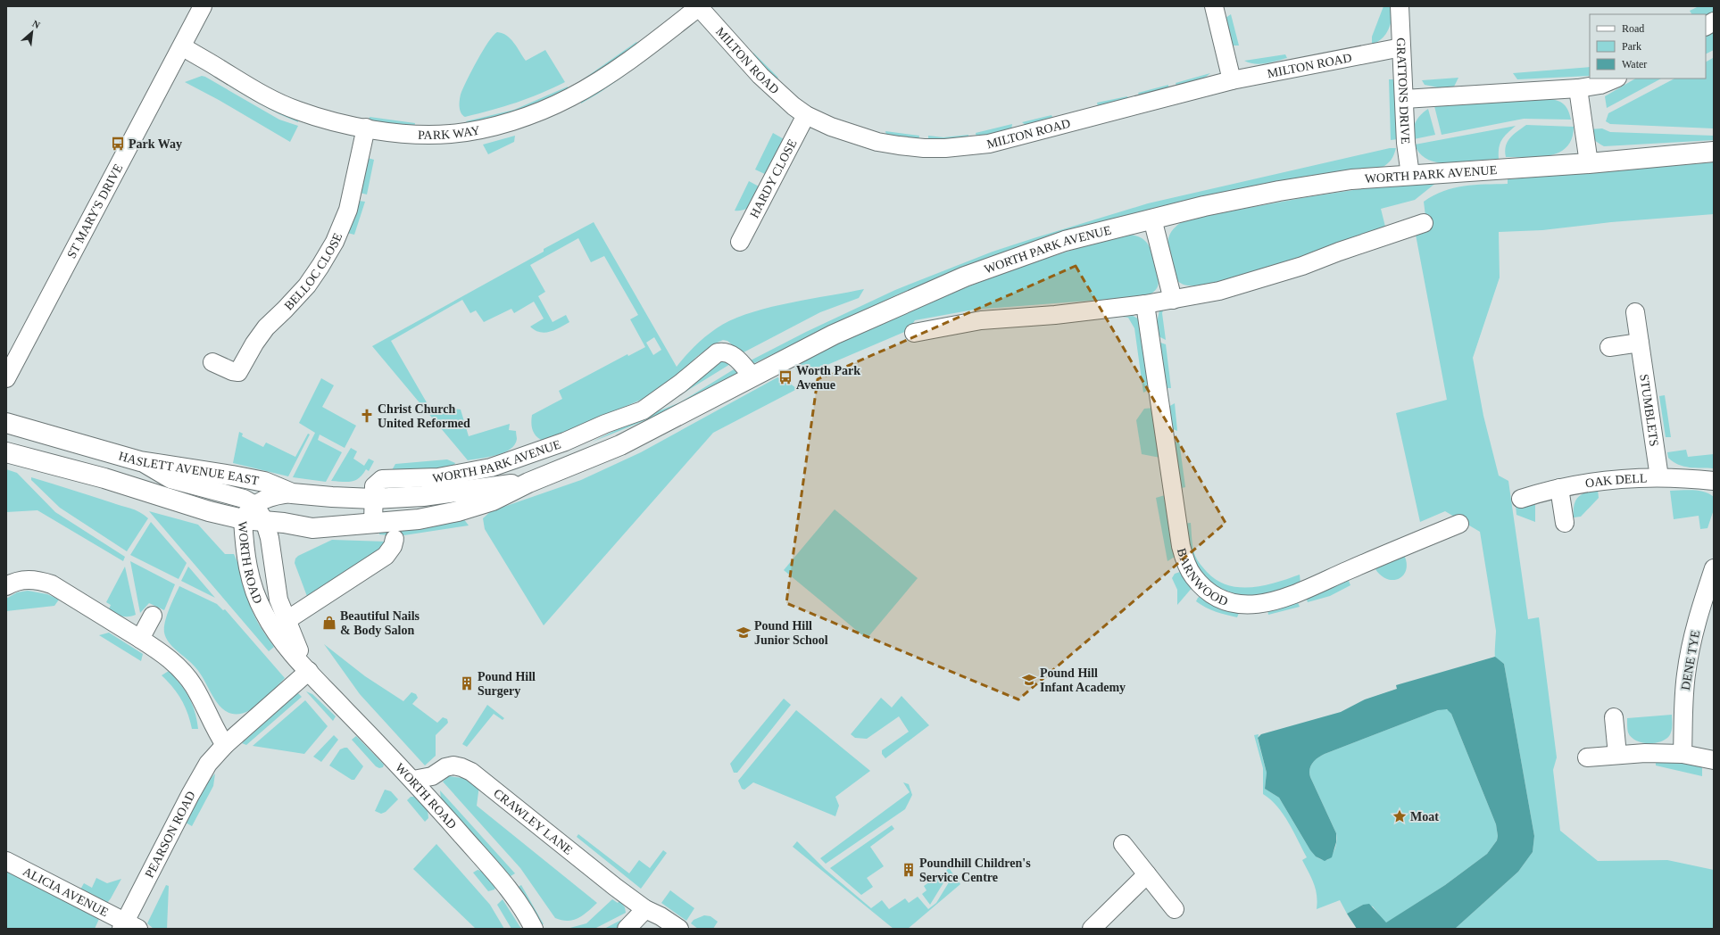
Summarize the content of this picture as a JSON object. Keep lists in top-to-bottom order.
{
  "streets": {
    "main road": ["WORTH PARK AVENUE", "HASLETT AVENUE EAST"],
    "street": [
      "MILTON ROAD",
      "GRATTONS DRIVE",
      "PARK WAY",
      "HARDY CLOSE",
      "ST MARY'S DRIVE",
      "BELLOC CLOSE",
      "STUMBLETS",
      "OAK DELL",
      "WORTH ROAD",
      "BARNWOOD",
      "DENE TYE",
      "CRAWLEY LANE",
      "PEARSON ROAD",
      "ALICIA AVENUE"
    ]
  },
  "crossings": [
    ["MILTON ROAD", "GRATTONS DRIVE"],
    ["MILTON ROAD", "PARK WAY"],
    ["MILTON ROAD", "HARDY CLOSE"],
    ["GRATTONS DRIVE", "WORTH PARK AVENUE"],
    ["PARK WAY", "ST MARY'S DRIVE"],
    ["PARK WAY", "BELLOC CLOSE"],
    ["WORTH PARK AVENUE", "HASLETT AVENUE EAST"],
    ["WORTH PARK AVENUE", "WORTH ROAD"],
    ["STUMBLETS", "OAK DELL"],
    ["HASLETT AVENUE EAST", "WORTH ROAD"],
    ["WORTH ROAD", "CRAWLEY LANE"],
    ["WORTH ROAD", "PEARSON ROAD"],
    ["PEARSON ROAD", "ALICIA AVENUE"]
  ],
  "places": {
    "bus stop": ["Park Way", "Worth Park Avenue"],
    "church": ["Christ Church United Reformed"],
    "shop": ["Beautiful Nails & Body Salon"],
    "school or university": ["Pound Hill Junior School", "Pound Hill Infant Academy"],
    "building": ["Pound Hill Surgery", "Poundhill Children's Service Centre"],
    "place": ["Moat"]
  },
  "legend": ["Road", "Park", "Water"],
  "north": "top right"
}
